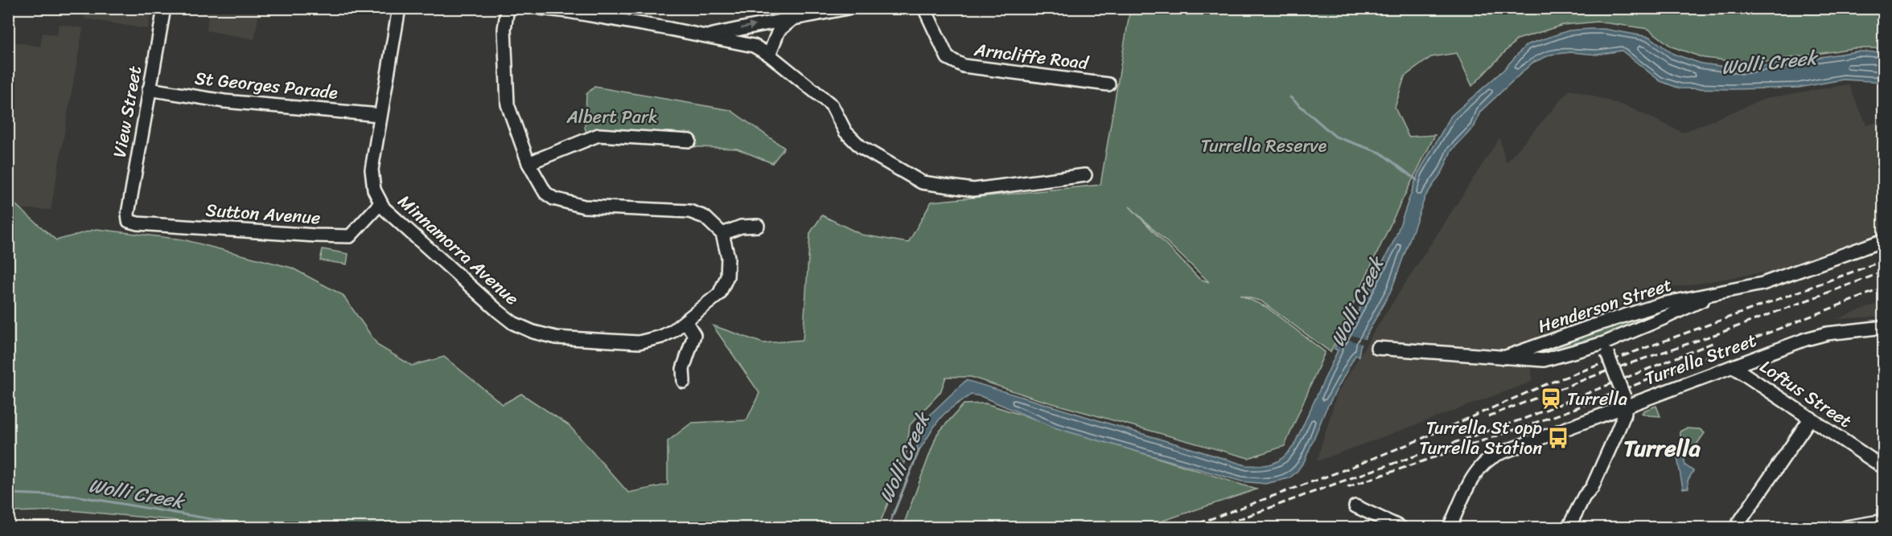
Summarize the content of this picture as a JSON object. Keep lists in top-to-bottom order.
{
  "streets": {
    "street": [
      "Arncliffe Road",
      "St Georges Parade",
      "View Street",
      "Sutton Avenue",
      "Minnamorra Avenue",
      "Henderson Street",
      "Turrella Street",
      "Loftus Street"
    ]
  },
  "crossings": [
    ["St Georges Parade", "View Street"],
    ["St Georges Parade", "Minnamorra Avenue"],
    ["View Street", "Sutton Avenue"],
    ["Sutton Avenue", "Minnamorra Avenue"],
    ["Turrella Street", "Loftus Street"]
  ],
  "districts": ["Turrella"],
  "water": ["Wolli Creek"],
  "parks": ["Albert Park", "Turrella Reserve"],
  "places": {
    "station": ["Turrella"],
    "bus stop": ["Turrella St opp Turrella Station"]
  }
}
